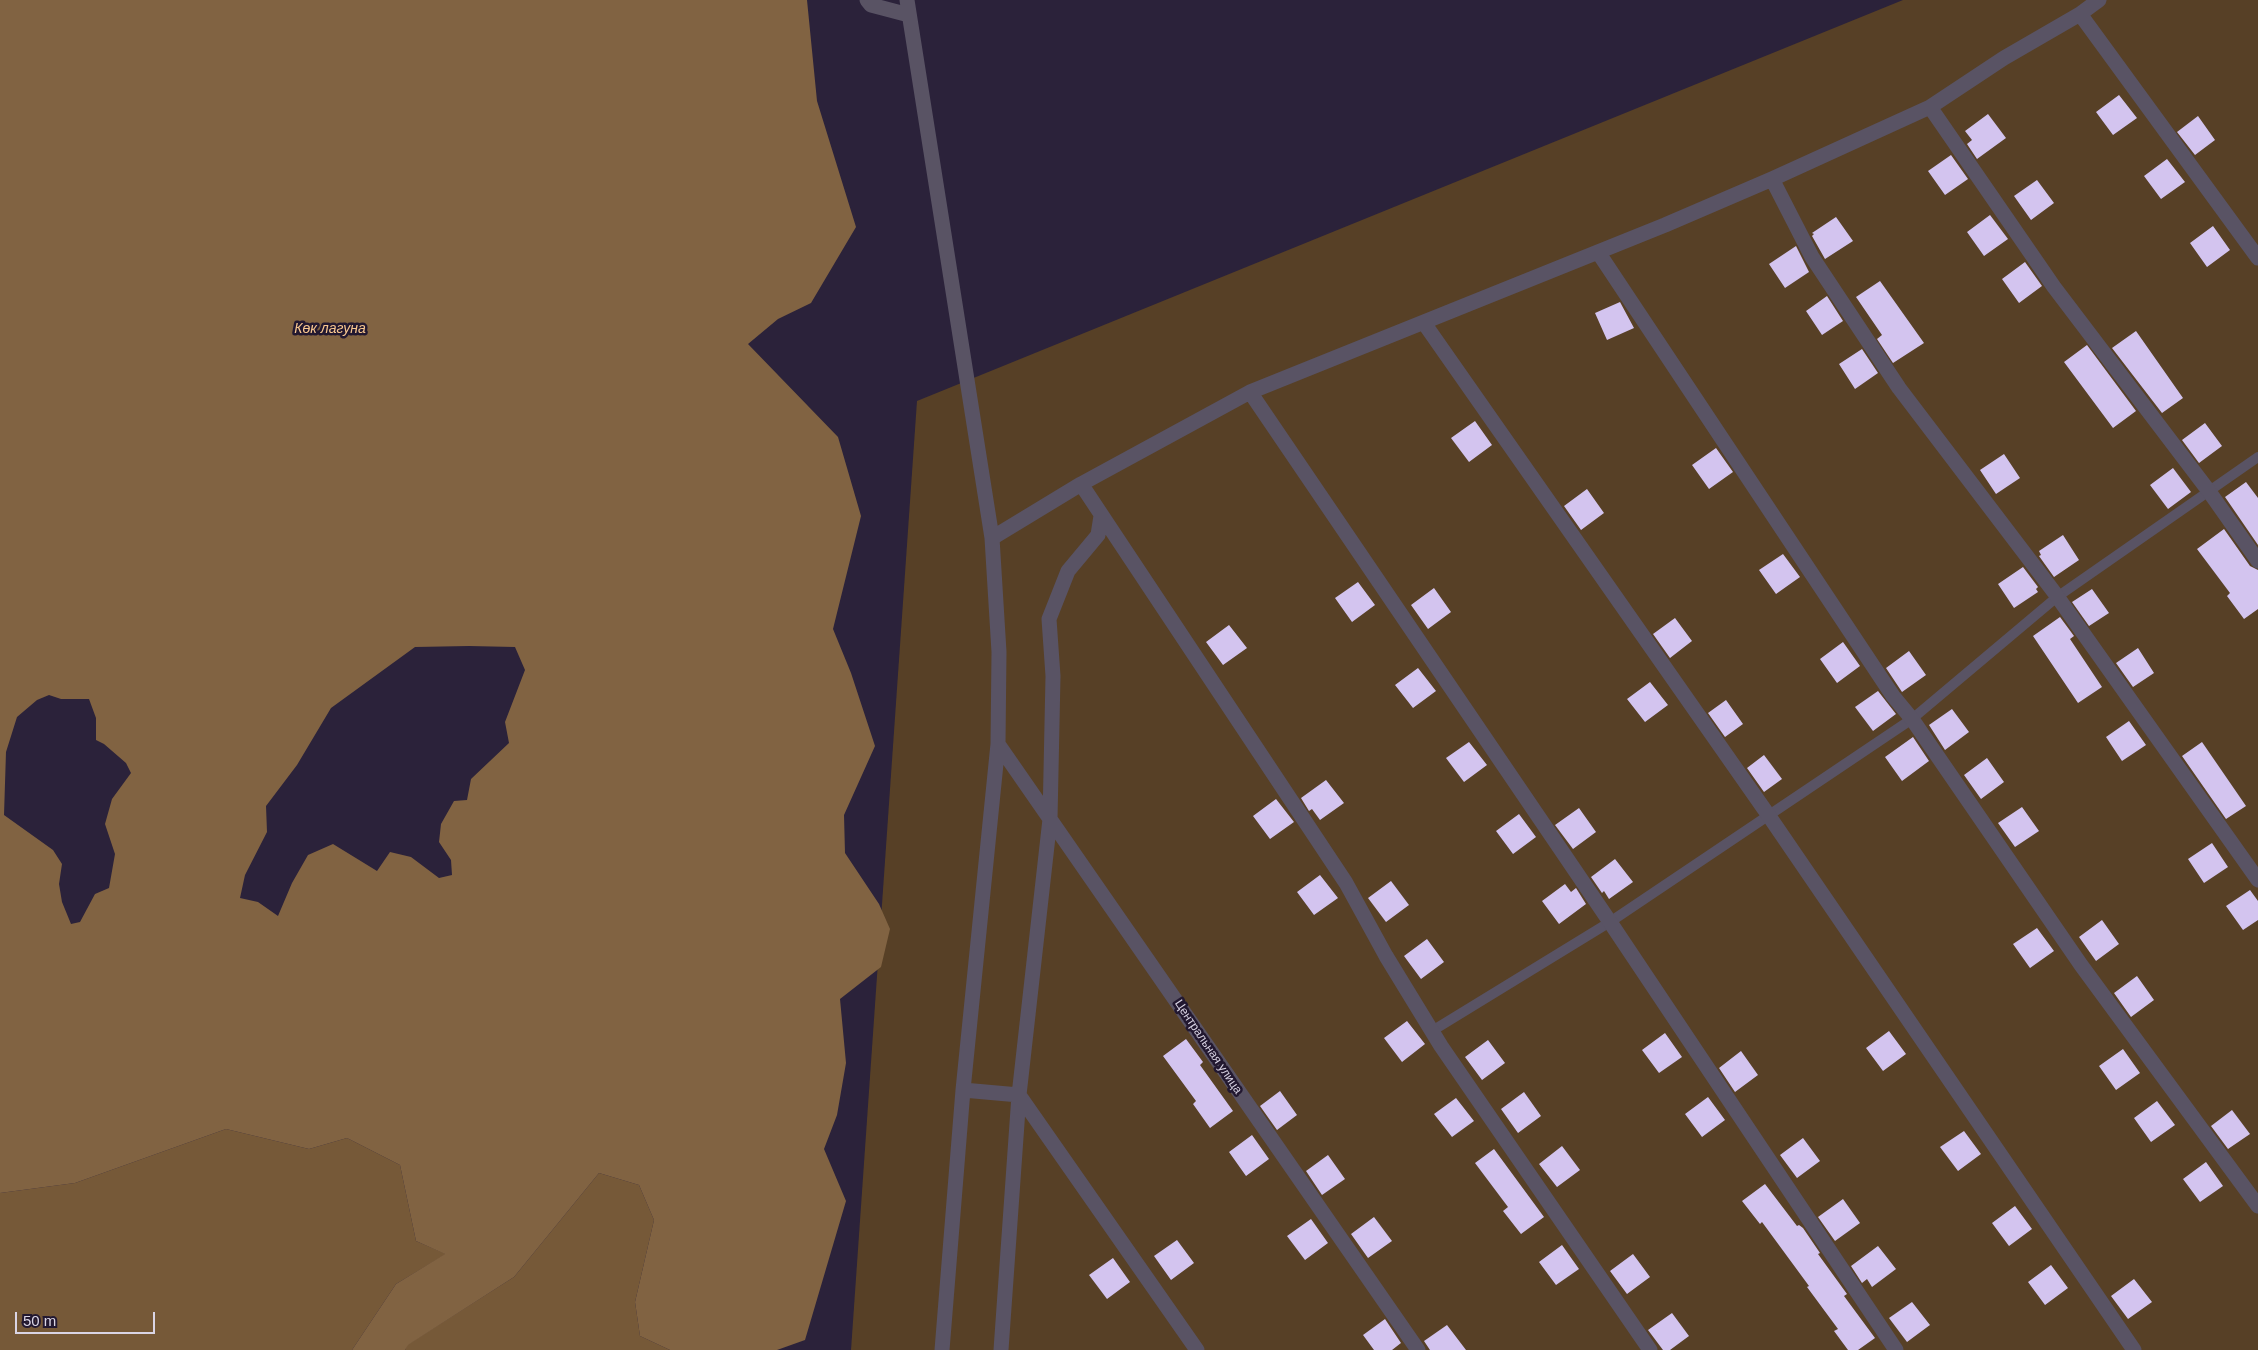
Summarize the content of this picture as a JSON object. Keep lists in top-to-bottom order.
{
  "streets": {
    "street": ["Центральная улица"]
  },
  "water": ["Көк лагуна"],
  "scale_bar": "50 m"
}
